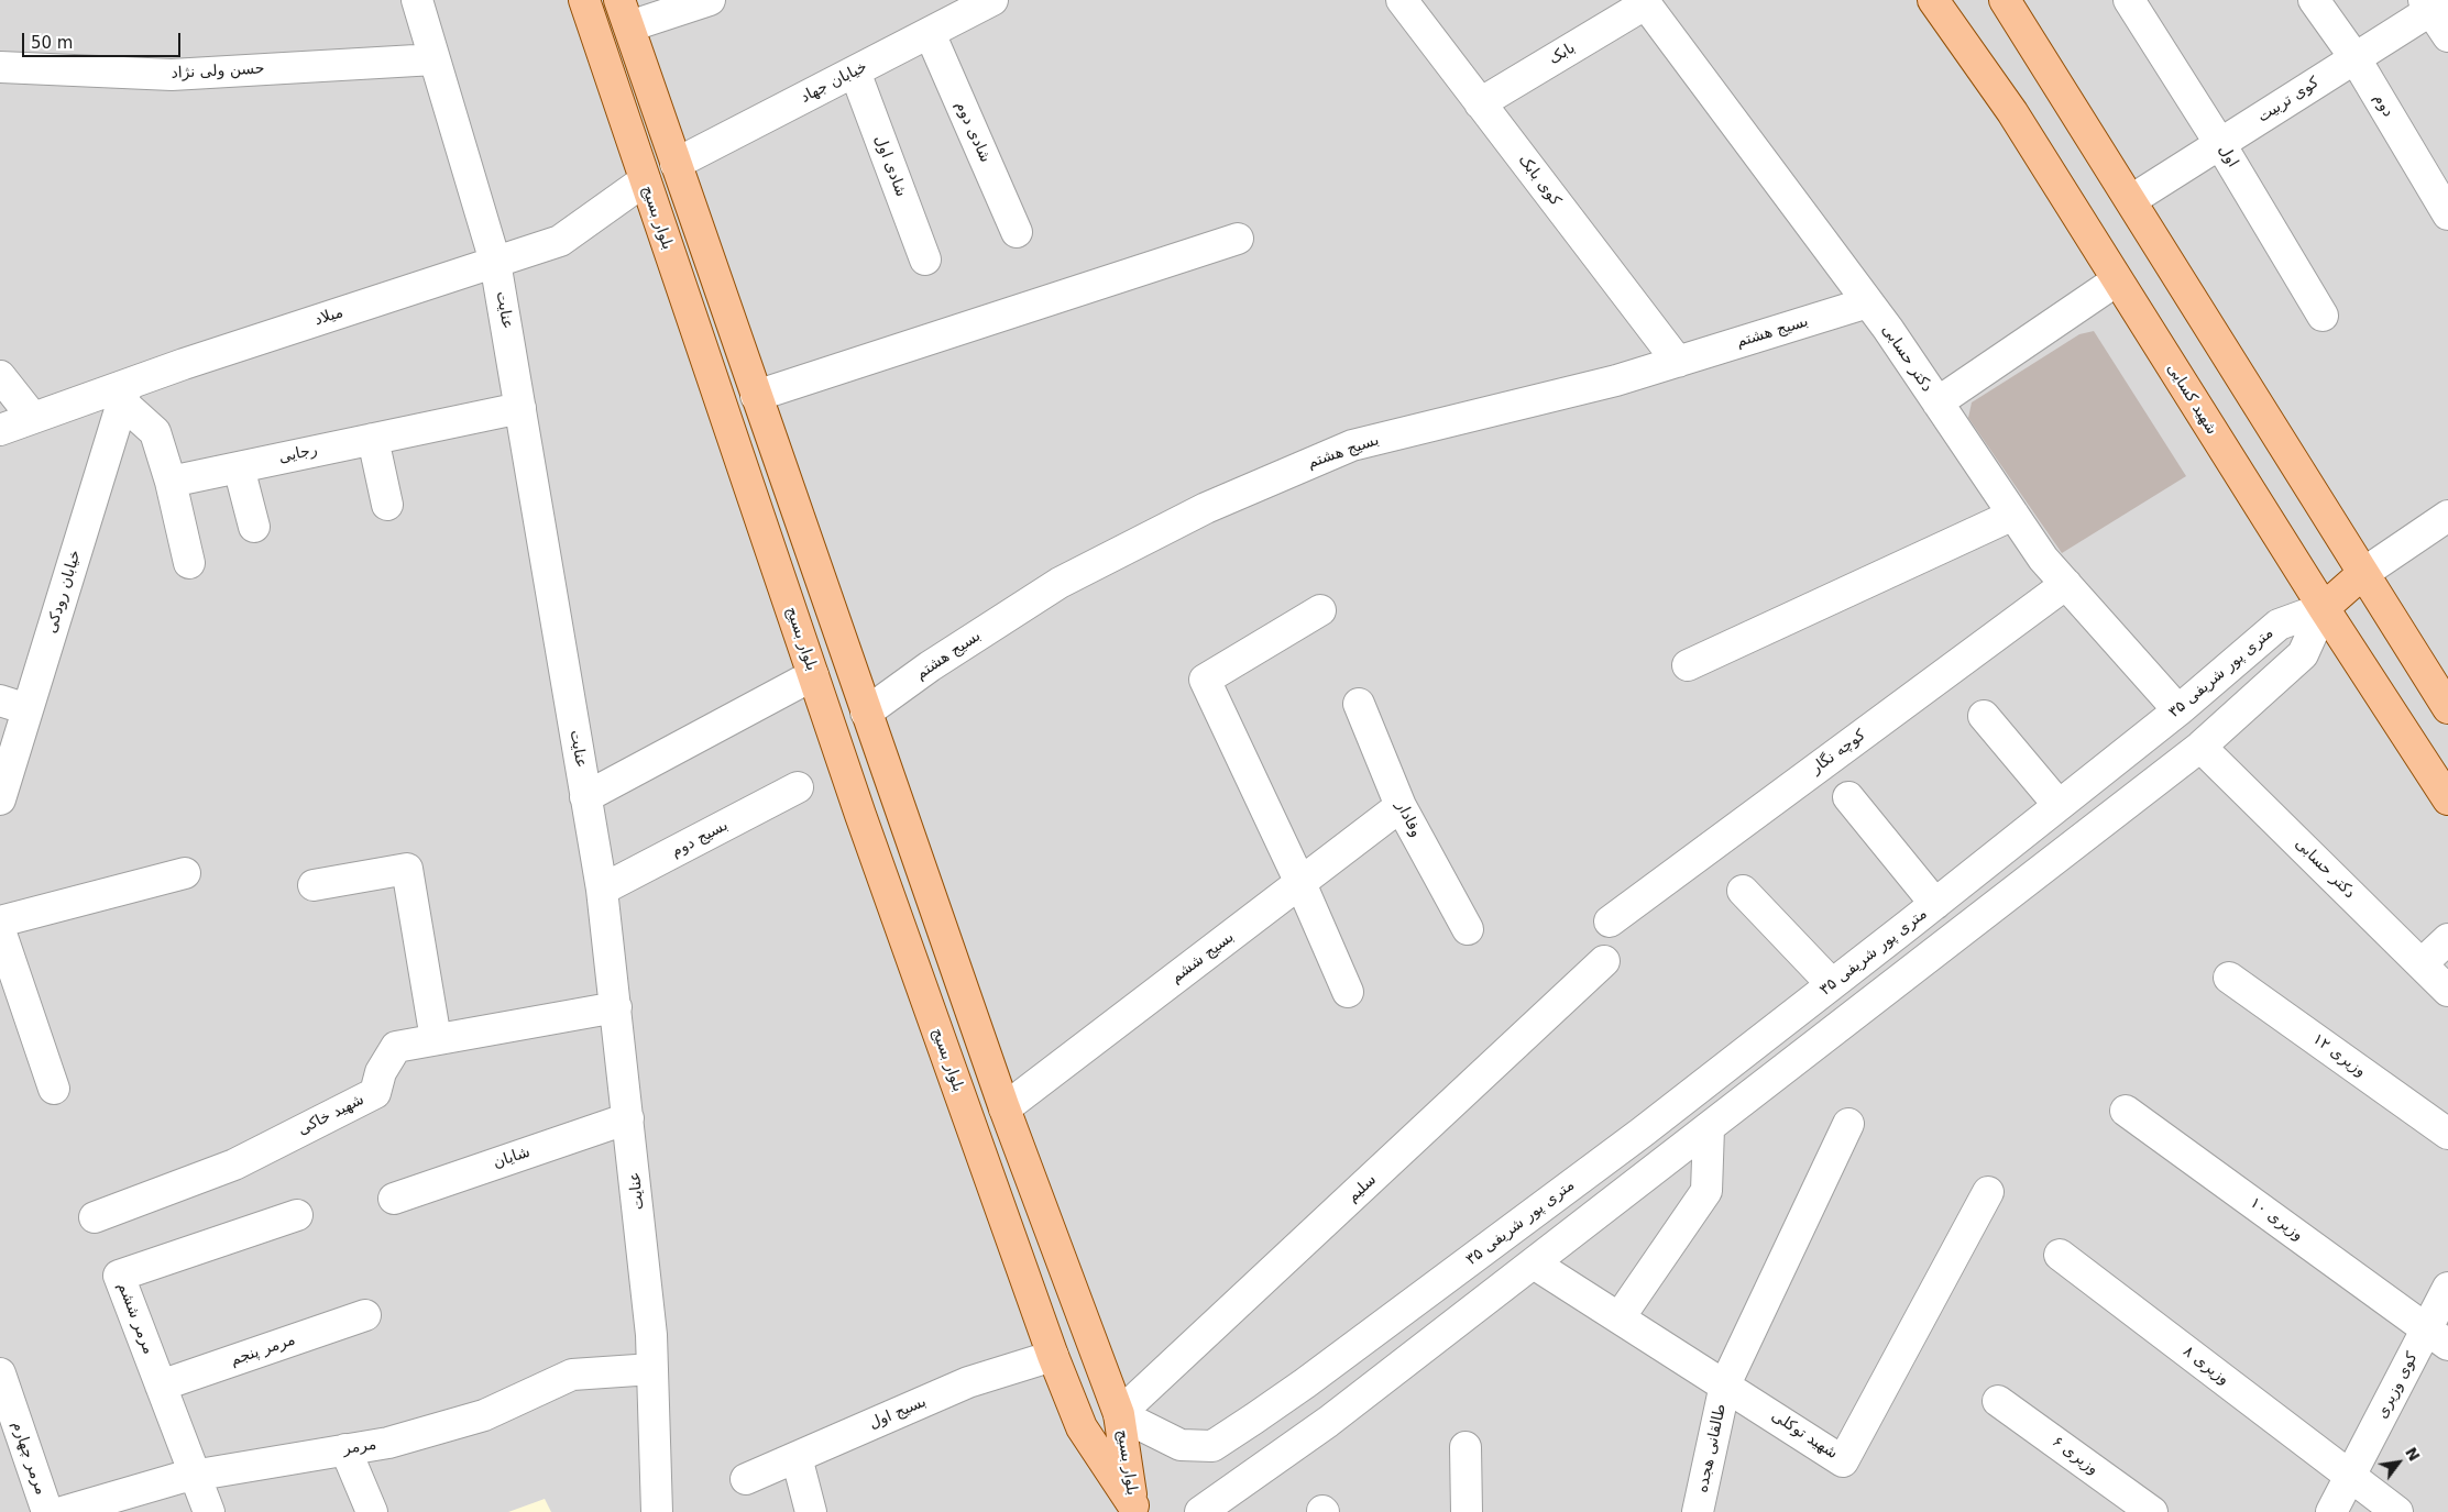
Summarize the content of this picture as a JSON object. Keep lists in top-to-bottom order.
{
  "streets": {
    "main road": ["بلوار بسیج", "شهید کسایی"],
    "street": [
      "بابک",
      "حسن ولی نژاد",
      "خیابان جهاد",
      "کوی تربیت",
      "دوم",
      "شادی دوم",
      "اول",
      "شادی اول",
      "کوی بابک",
      "عنایت",
      "میلاد",
      "بسیج هشتم",
      "دکتر حسابی",
      "رجایی",
      "خیابان رودکی",
      "۳۵ متری پور شریفی",
      "کوچه نگار",
      "وفادار",
      "بسيج دوم",
      "بسیج ششم",
      "وزيری ۱۲",
      "شهید خاکی",
      "شایان",
      "سلیم",
      "وزیری ۱۰",
      "مرمر ششم",
      "مرمر پنجم",
      "وزیری ۸",
      "کوی وزیری",
      "بسیج اول",
      "شهید توکلی",
      "مرمر",
      "طالقانی هجده",
      "وزیری ۶",
      "مرمر چهارم"
    ]
  },
  "crossings": [
    ["بابک", "کوی بابک"],
    ["بابک", "دکتر حسابی"],
    ["حسن ولی نژاد", "عنایت"],
    ["خیابان جهاد", "شادی دوم"],
    ["خیابان جهاد", "شادی اول"],
    ["خیابان جهاد", "بلوار بسیج"],
    ["کوی تربیت", "دوم"],
    ["کوی تربیت", "اول"],
    ["کوی بابک", "بسیج هشتم"],
    ["بلوار بسیج", "میلاد"],
    ["بلوار بسیج", "بسیج هشتم"],
    ["بلوار بسیج", "۳۵ متری پور شریفی"],
    ["بلوار بسیج", "بسیج ششم"],
    ["بلوار بسیج", "سلیم"],
    ["بلوار بسیج", "بسیج اول"],
    ["عنایت", "میلاد"],
    ["عنایت", "رجایی"],
    ["عنایت", "بسيج دوم"],
    ["عنایت", "شهید خاکی"],
    ["عنایت", "شایان"],
    ["عنایت", "مرمر"],
    ["میلاد", "خیابان رودکی"],
    ["بسیج هشتم", "دکتر حسابی"],
    ["دکتر حسابی", "۳۵ متری پور شریفی"],
    ["دکتر حسابی", "کوچه نگار"],
    ["شهید کسایی", "۳۵ متری پور شریفی"],
    ["۳۵ متری پور شریفی", "سلیم"],
    ["وفادار", "بسیج ششم"],
    ["وزیری ۱۰", "کوی وزیری"],
    ["مرمر ششم", "مرمر پنجم"],
    ["مرمر ششم", "مرمر"],
    ["وزیری ۸", "کوی وزیری"],
    ["شهید توکلی", "طالقانی هجده"]
  ],
  "scale_bar": "50 m",
  "north": "top right"
}
